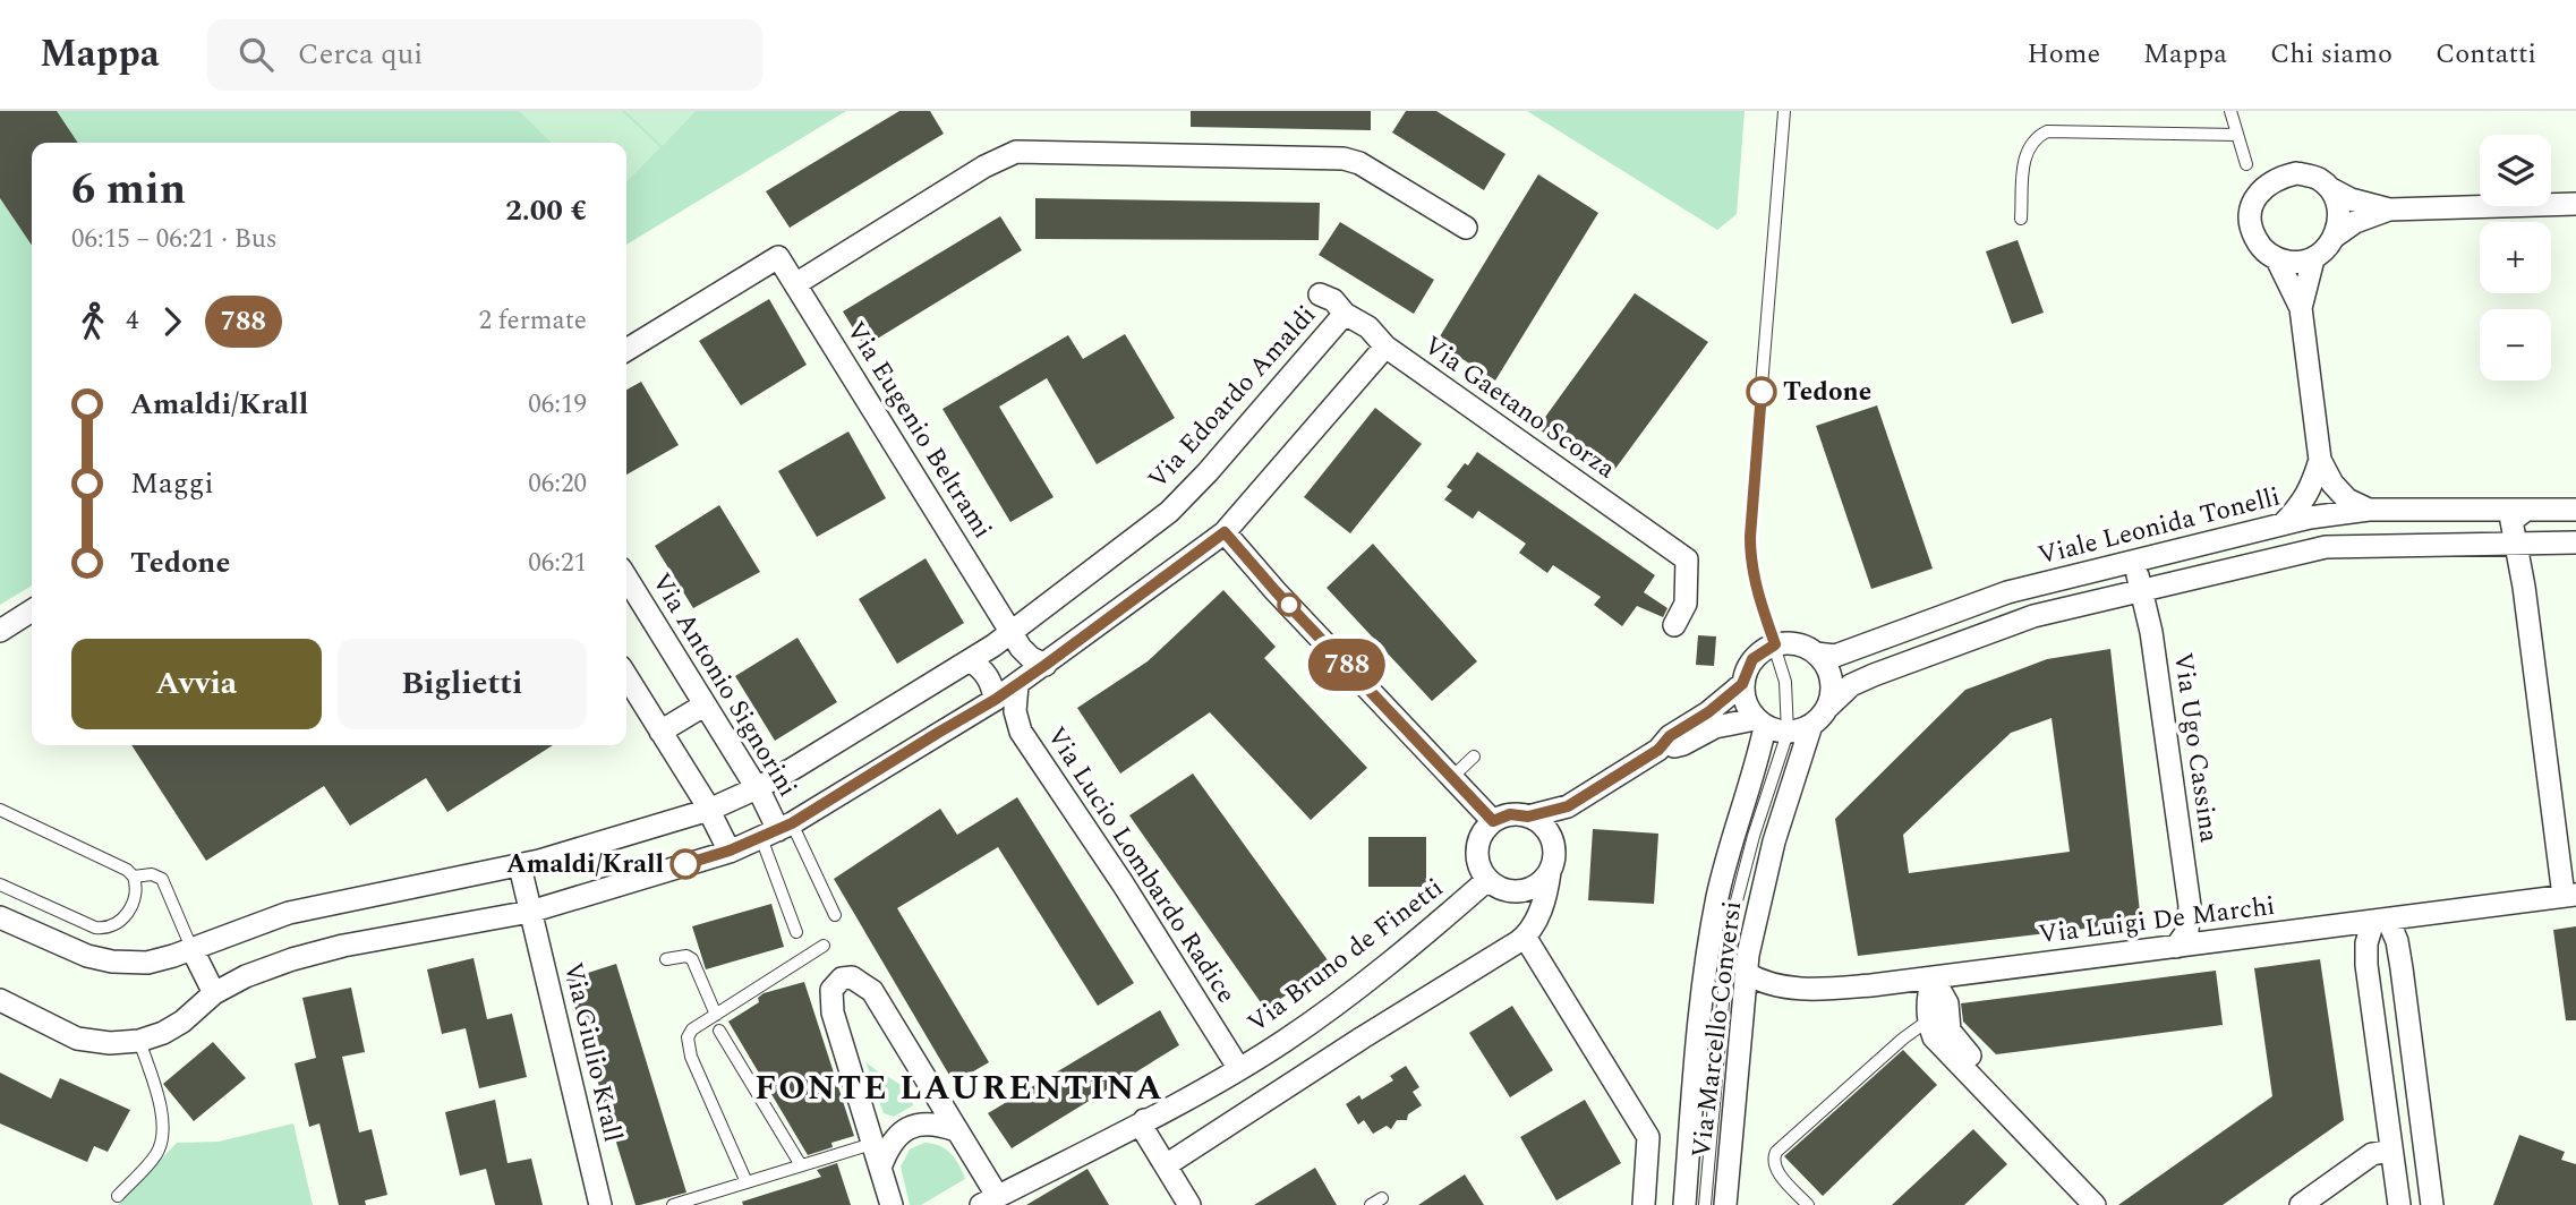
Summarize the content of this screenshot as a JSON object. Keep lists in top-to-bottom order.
{
  "streets": {
    "street": [
      "Via Edoardo Amaldi",
      "Via Gaetano Scorza",
      "Via Eugenio Beltrami",
      "Viale Leonida Tonelli",
      "Via Antonio Signorini",
      "Via Ugo Cassina",
      "Via Lucio Lombardo Radice",
      "Via Luigi De Marchi",
      "Via Bruno de Finetti",
      "Via Marcello Conversi",
      "Via Giulio Krall"
    ]
  },
  "crossings": [
    ["Via Edoardo Amaldi", "Via Gaetano Scorza"],
    ["Via Edoardo Amaldi", "Via Eugenio Beltrami"],
    ["Via Edoardo Amaldi", "Via Antonio Signorini"],
    ["Via Ugo Cassina", "Via Luigi De Marchi"],
    ["Via Lucio Lombardo Radice", "Via Bruno de Finetti"],
    ["Via Luigi De Marchi", "Via Marcello Conversi"]
  ],
  "districts": ["FONTE LAURENTINA"],
  "places": ["Tedone", "Amaldi/Krall"],
  "lines": ["bus line 788"],
  "page": {
    "header": "Mappa",
    "search": "Cerca qui",
    "nav": [
      "Home",
      "Mappa",
      "Chi siamo",
      "Contatti"
    ],
    "on_map": "788",
    "map_buttons": ["+", "−"],
    "heading": ["6 min", "06:15 – 06:21 · Bus", "2.00 €"],
    "legs": ["4", "788", "2 fermate"],
    "list": [
      {
        "name": "Amaldi/Krall",
        "value": "06:19"
      },
      {
        "name": "Maggi",
        "value": "06:20"
      },
      {
        "name": "Tedone",
        "value": "06:21"
      }
    ],
    "buttons": ["Avvia", "Biglietti"]
  }
}
